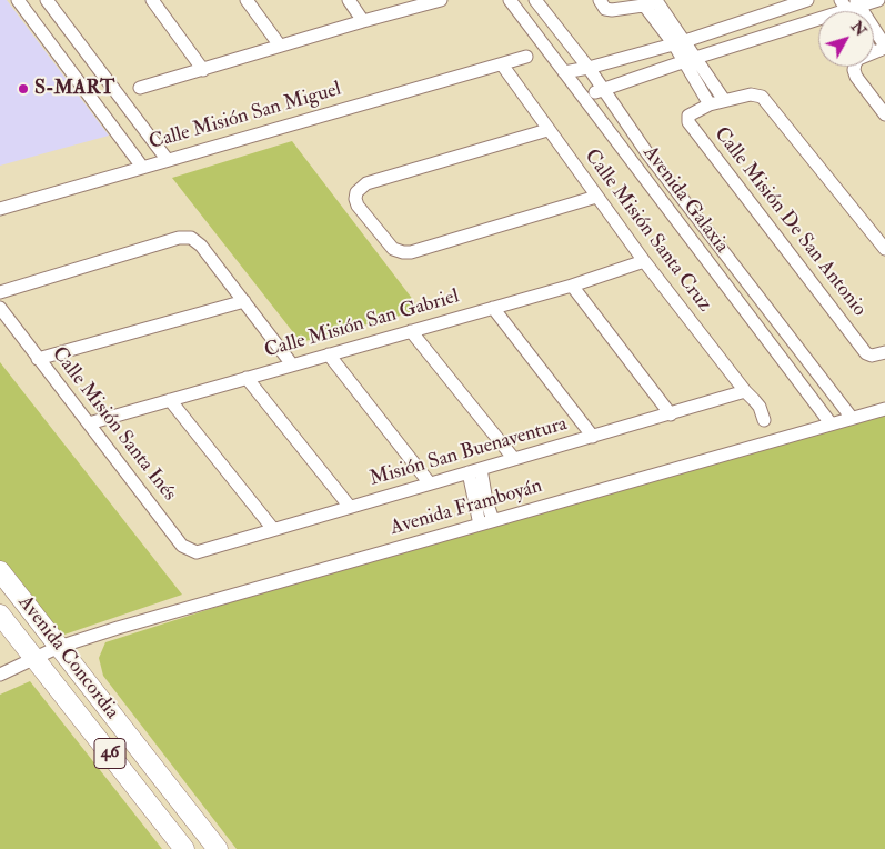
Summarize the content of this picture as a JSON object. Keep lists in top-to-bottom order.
{
  "streets": {
    "main road": ["Avenida Concordia", "46"],
    "street": [
      "Calle Misión San Miguel",
      "Avenida Galaxia",
      "Calle Misión De San Antonio",
      "Calle Misión Santa Cruz",
      "Calle Misión San Gabriel",
      "Calle Misión Santa Inés",
      "Misión San Buenaventura",
      "Avenida Framboyán"
    ]
  },
  "crossings": [
    ["Calle Misión San Miguel", "Calle Misión Santa Cruz"],
    ["Avenida Galaxia", "Avenida Framboyán"],
    ["Calle Misión Santa Cruz", "Calle Misión San Gabriel"],
    ["Calle Misión Santa Cruz", "Misión San Buenaventura"],
    ["Calle Misión San Gabriel", "Calle Misión Santa Inés"],
    ["Calle Misión Santa Inés", "Misión San Buenaventura"],
    ["Avenida Framboyán", "Avenida Concordia"]
  ],
  "places": ["S-MART"],
  "north": "top right"
}
